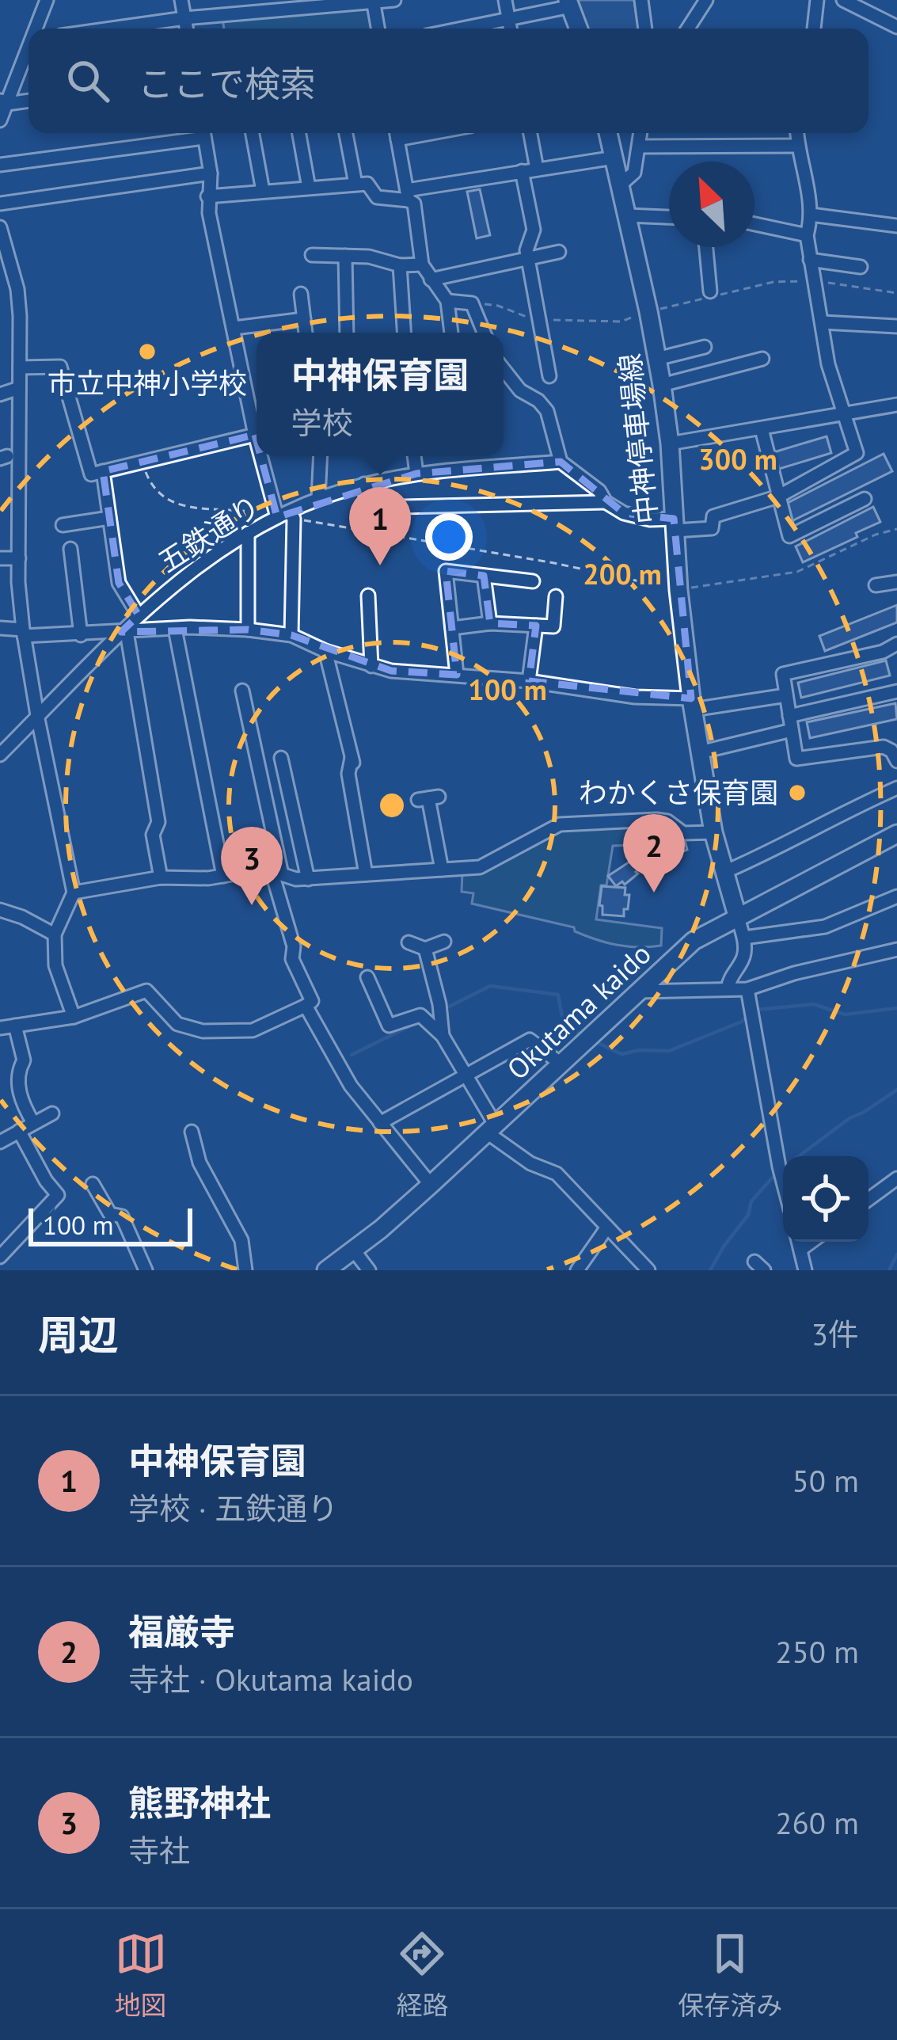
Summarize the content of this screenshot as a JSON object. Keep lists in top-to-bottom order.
{
  "streets": {
    "main road": ["中神停車場線", "Okutama kaido"],
    "street": ["五鉄通り"]
  },
  "crossings": [
    ["中神停車場線", "Okutama kaido"]
  ],
  "places": ["市立中神小学校", "わかくさ保育園"],
  "scale_bar": "100 m",
  "north": "top left",
  "page": {
    "search": "ここで検索",
    "popup": ["中神保育園", "学校"],
    "pins": ["1", "2", "3"],
    "scale": "100 m",
    "heading": ["周辺", "3件"],
    "list": [
      {
        "mark": "1",
        "name": "中神保育園",
        "note": "学校 · 五鉄通り",
        "value": "50 m"
      },
      {
        "mark": "2",
        "name": "福厳寺",
        "note": "寺社 · Okutama kaido",
        "value": "250 m"
      },
      {
        "mark": "3",
        "name": "熊野神社",
        "note": "寺社",
        "value": "260 m"
      }
    ],
    "nav": ["地図", "経路", "保存済み"]
  },
  "rings": ["300 m", "200 m", "100 m"]
}
